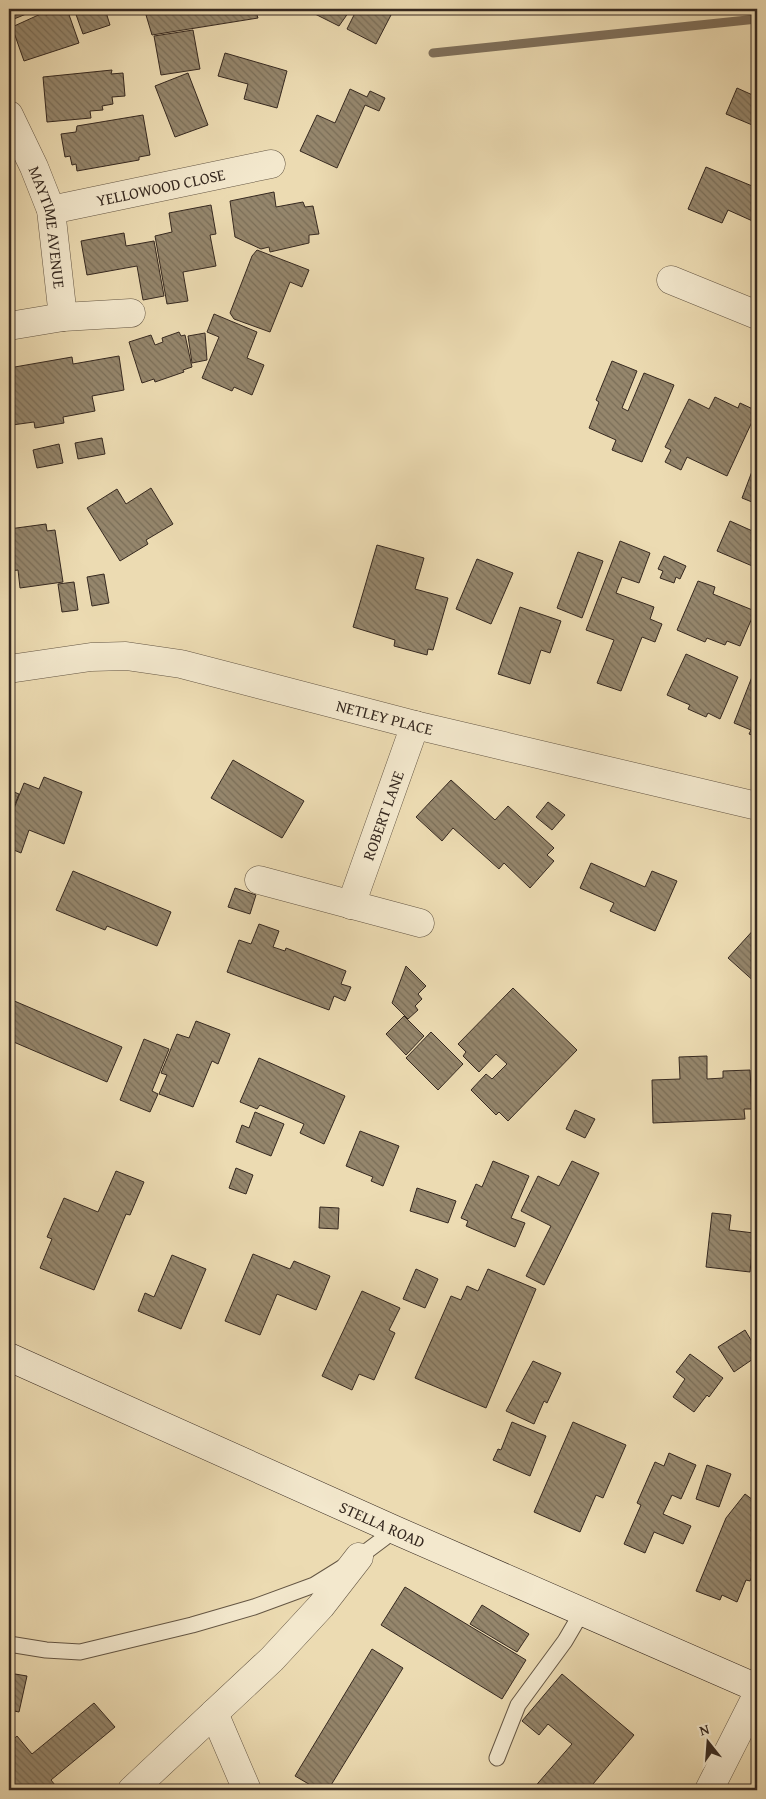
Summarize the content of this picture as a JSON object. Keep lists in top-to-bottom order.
{
  "streets": {
    "street": [
      "YELLOWOOD CLOSE",
      "MAYTIME AVENUE",
      "NETLEY PLACE",
      "ROBERT LANE",
      "STELLA ROAD"
    ]
  },
  "crossings": [
    ["YELLOWOOD CLOSE", "MAYTIME AVENUE"],
    ["NETLEY PLACE", "ROBERT LANE"]
  ],
  "north": "top"
}
